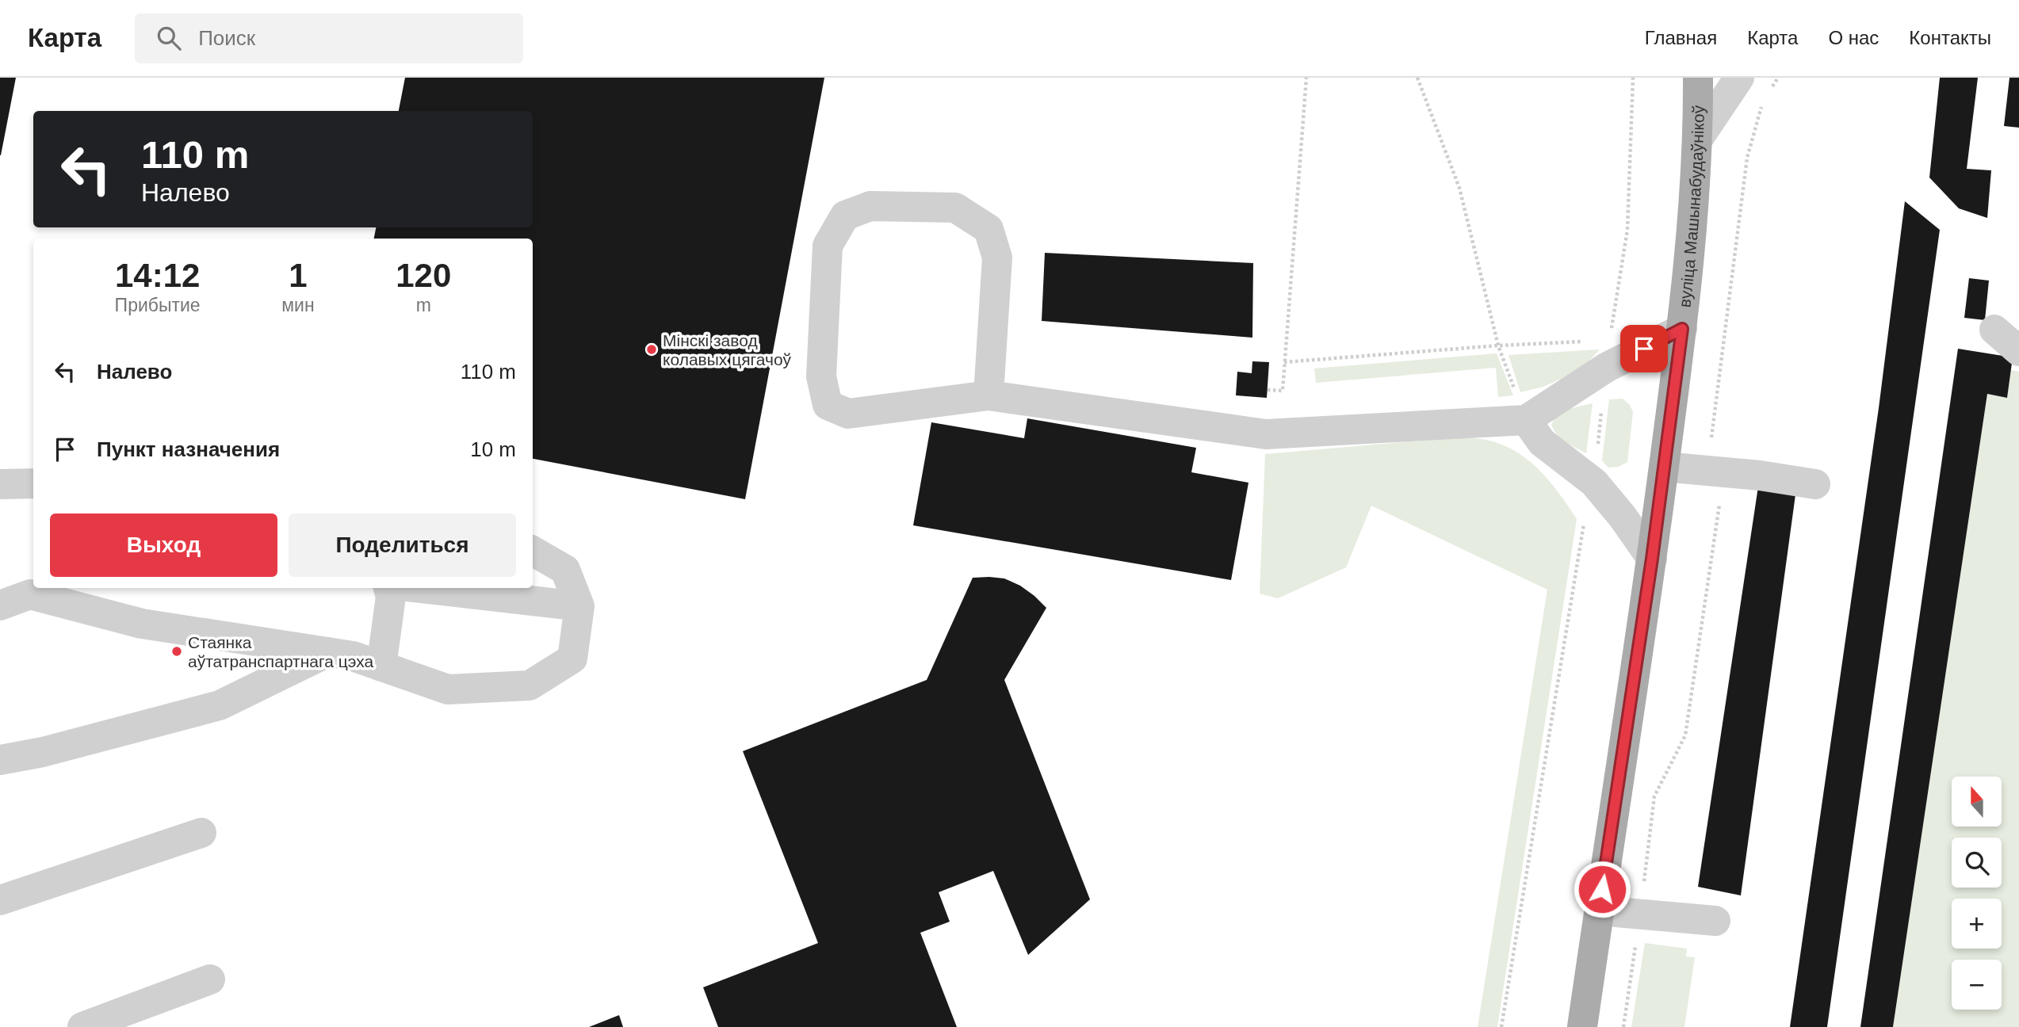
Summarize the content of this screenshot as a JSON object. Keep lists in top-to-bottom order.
{
  "streets": {
    "main road": ["вуліца Машынабудаўнікоў"]
  },
  "places": ["Мінскі завод колавых цягачоў", "Стаянка аўтатранспартнага цэха"],
  "north": "top",
  "page": {
    "header": "Карта",
    "search": "Поиск",
    "nav": [
      "Главная",
      "Карта",
      "О нас",
      "Контакты"
    ],
    "turn": ["110 m", "Налево"],
    "eta": [
      "14:12",
      "Прибытие",
      "1",
      "мин",
      "120",
      "m"
    ],
    "list": [
      {
        "name": "Налево",
        "value": "110 m"
      },
      {
        "name": "Пункт назначения",
        "value": "10 m"
      }
    ],
    "buttons": ["Выход", "Поделиться"],
    "map_buttons": ["+", "−"]
  }
}
